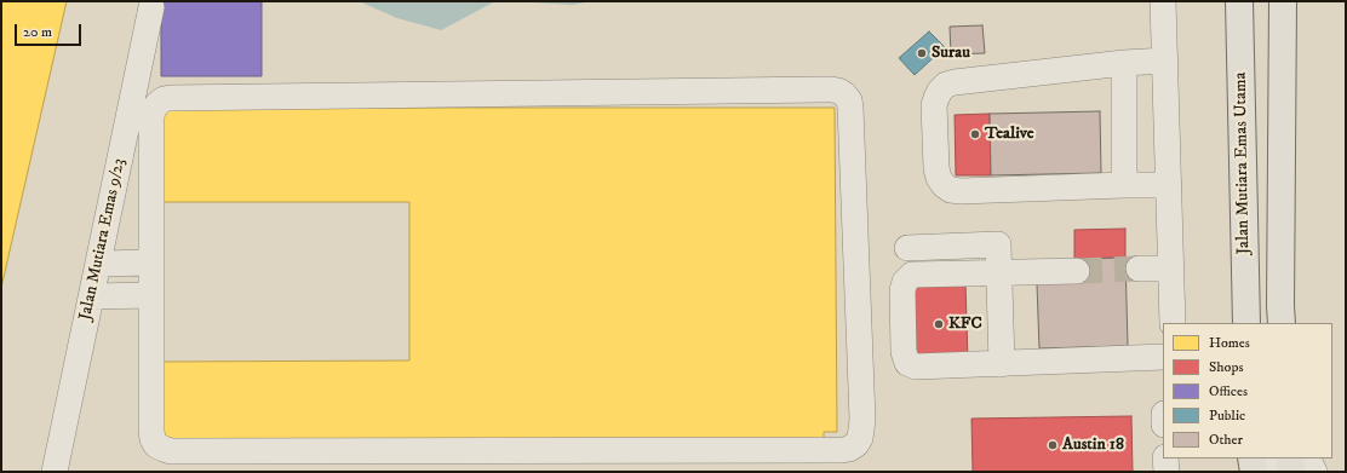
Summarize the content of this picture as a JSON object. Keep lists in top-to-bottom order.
{
  "streets": {
    "main road": ["Jalan Mutiara Emas Utama"],
    "street": ["Jalan Mutiara Emas 9/23"]
  },
  "places": [
    "Surau",
    "Tealive",
    "KFC",
    "Austin 18"
  ],
  "legend": [
    "Homes",
    "Shops",
    "Offices",
    "Public",
    "Other"
  ],
  "scale_bar": "20 m"
}
